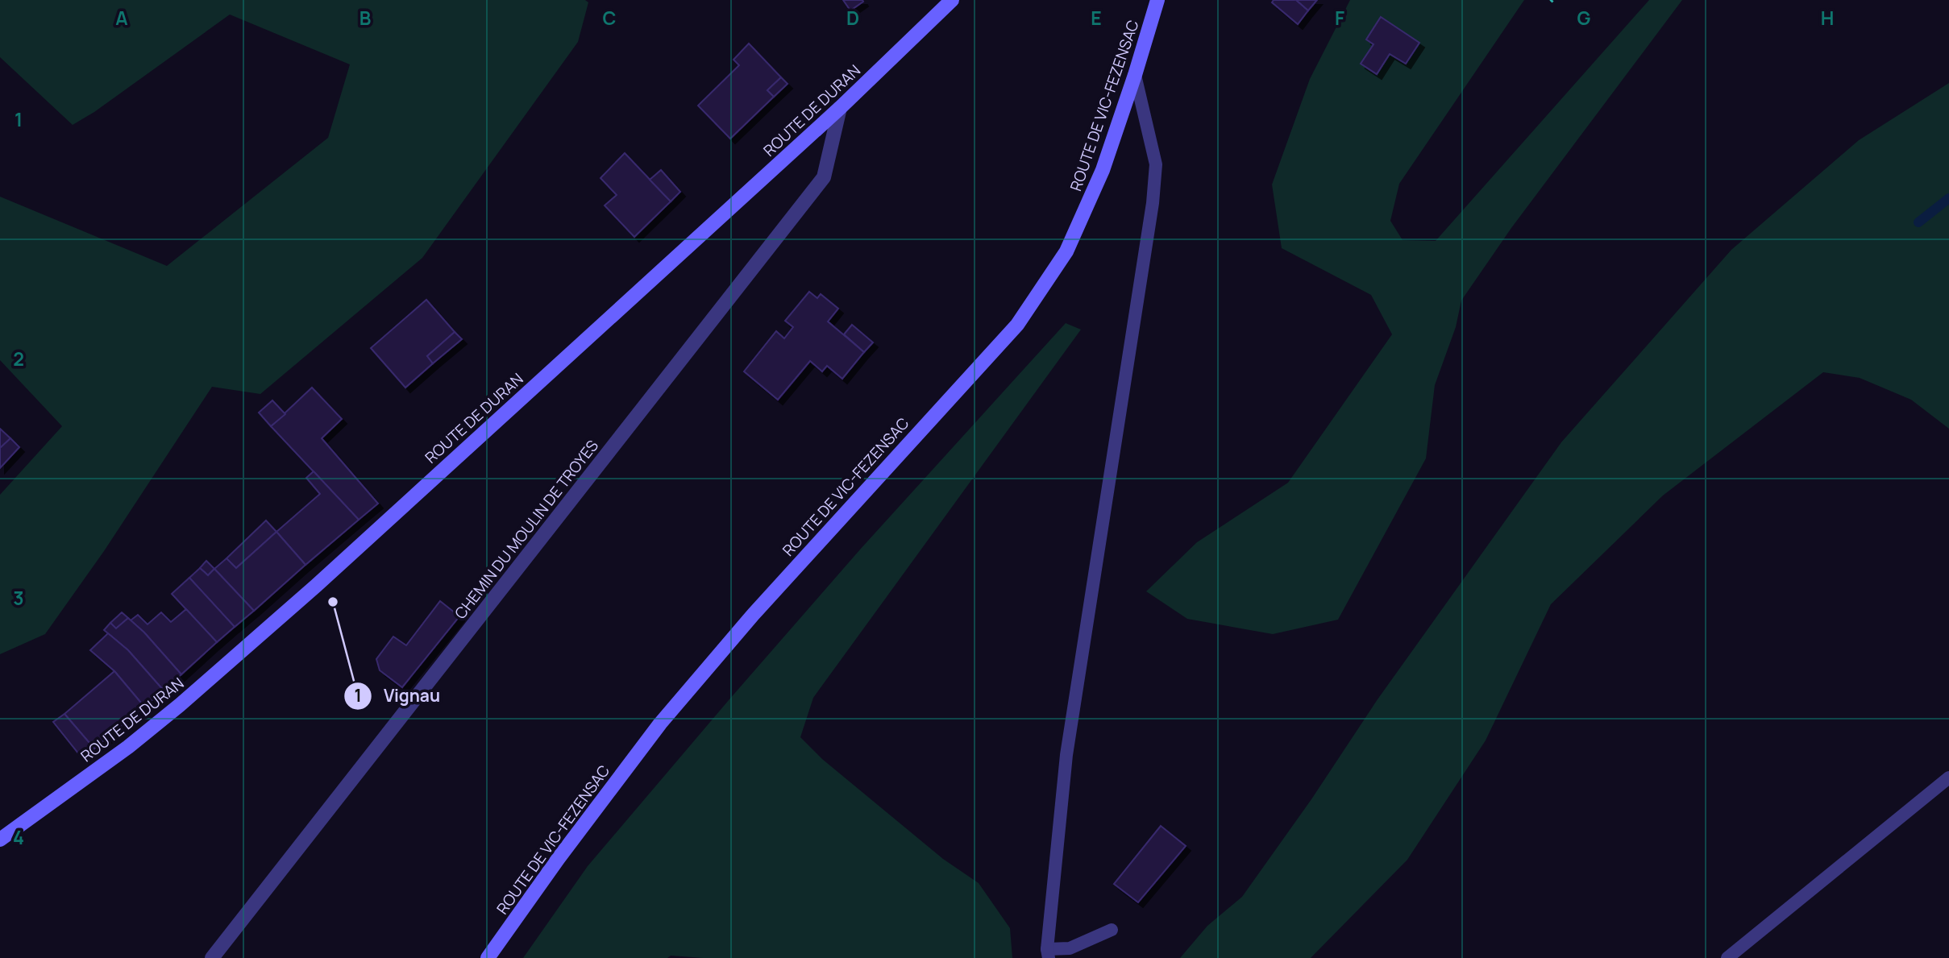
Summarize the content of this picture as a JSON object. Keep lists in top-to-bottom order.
{
  "streets": {
    "street": ["ROUTE DE VIC-FEZENSAC", "ROUTE DE DURAN", "CHEMIN DU MOULIN DE TROYES"]
  },
  "crossings": [
    ["ROUTE DE DURAN", "CHEMIN DU MOULIN DE TROYES"]
  ],
  "places": ["Vignau"],
  "grid": {
    "columns": [
      "A",
      "B",
      "C",
      "D",
      "E",
      "F",
      "G",
      "H"
    ],
    "rows": [
      "1",
      "2",
      "3",
      "4"
    ]
  }
}
